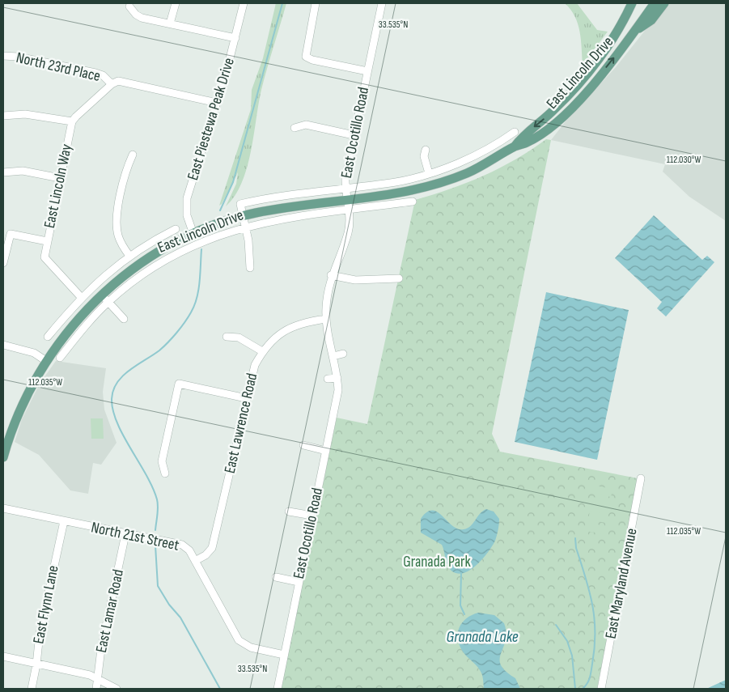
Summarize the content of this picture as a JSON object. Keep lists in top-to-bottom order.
{
  "streets": {
    "main road": ["East Lincoln Drive"],
    "street": [
      "North 23rd Place",
      "East Piestewa Peak Drive",
      "East Ocotillo Road",
      "East Lincoln Way",
      "East Lawrence Road",
      "North 21st Street",
      "East Maryland Avenue",
      "East Flynn Lane",
      "East Lamar Road"
    ]
  },
  "crossings": [
    ["North 23rd Place", "East Piestewa Peak Drive"],
    ["East Lincoln Drive", "East Piestewa Peak Drive"],
    ["East Lincoln Drive", "East Ocotillo Road"],
    ["East Lincoln Drive", "East Lincoln Way"],
    ["East Ocotillo Road", "East Lawrence Road"],
    ["East Ocotillo Road", "North 21st Street"],
    ["East Lawrence Road", "North 21st Street"],
    ["North 21st Street", "East Flynn Lane"],
    ["North 21st Street", "East Lamar Road"]
  ],
  "water": ["Granada Lake"],
  "parks": ["Granada Park"],
  "coordinates": ["33.535°N", "112.030°W", "112.035°W"]
}
